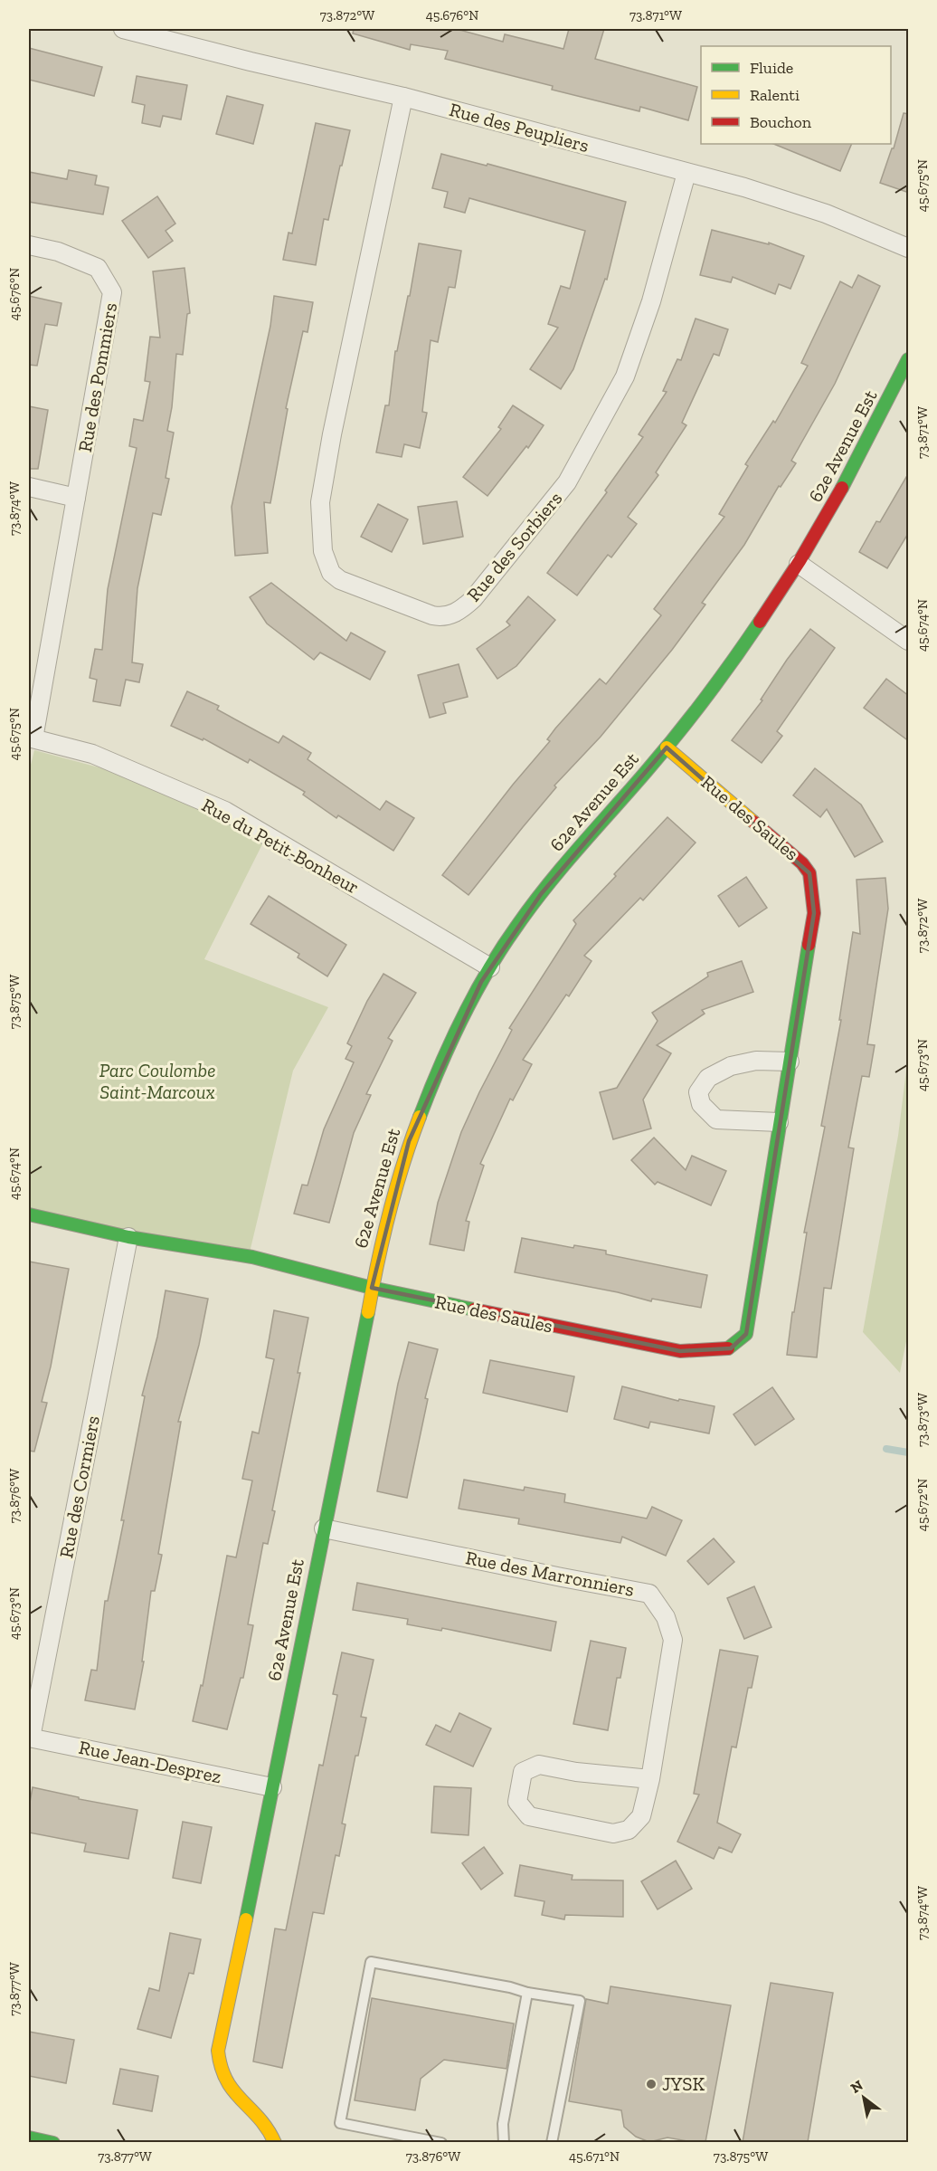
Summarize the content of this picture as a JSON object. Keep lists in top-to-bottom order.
{
  "streets": {
    "street": [
      "Rue des Peupliers",
      "Rue des Pommiers",
      "62e Avenue Est",
      "Rue des Sorbiers",
      "Rue des Saules",
      "Rue du Petit-Bonheur",
      "Rue des Cormiers",
      "Rue des Marronniers",
      "Rue Jean-Desprez"
    ]
  },
  "crossings": [
    ["Rue des Peupliers", "Rue des Sorbiers"],
    ["Rue des Pommiers", "Rue du Petit-Bonheur"],
    ["62e Avenue Est", "Rue des Saules"],
    ["62e Avenue Est", "Rue du Petit-Bonheur"],
    ["62e Avenue Est", "Rue des Marronniers"],
    ["62e Avenue Est", "Rue Jean-Desprez"],
    ["Rue des Saules", "Rue des Cormiers"],
    ["Rue des Cormiers", "Rue Jean-Desprez"]
  ],
  "parks": ["Parc Coulombe Saint-Marcoux"],
  "places": ["JYSK"],
  "legend": ["Fluide", "Ralenti", "Bouchon"],
  "north": "top left",
  "coordinates": [
    "73.872°W",
    "45.676°N",
    "73.871°W",
    "45.675°N",
    "73.874°W",
    "45.674°N",
    "73.875°W",
    "45.673°N",
    "73.873°W",
    "73.876°W",
    "45.672°N",
    "73.877°W",
    "45.671°N"
  ]
}
